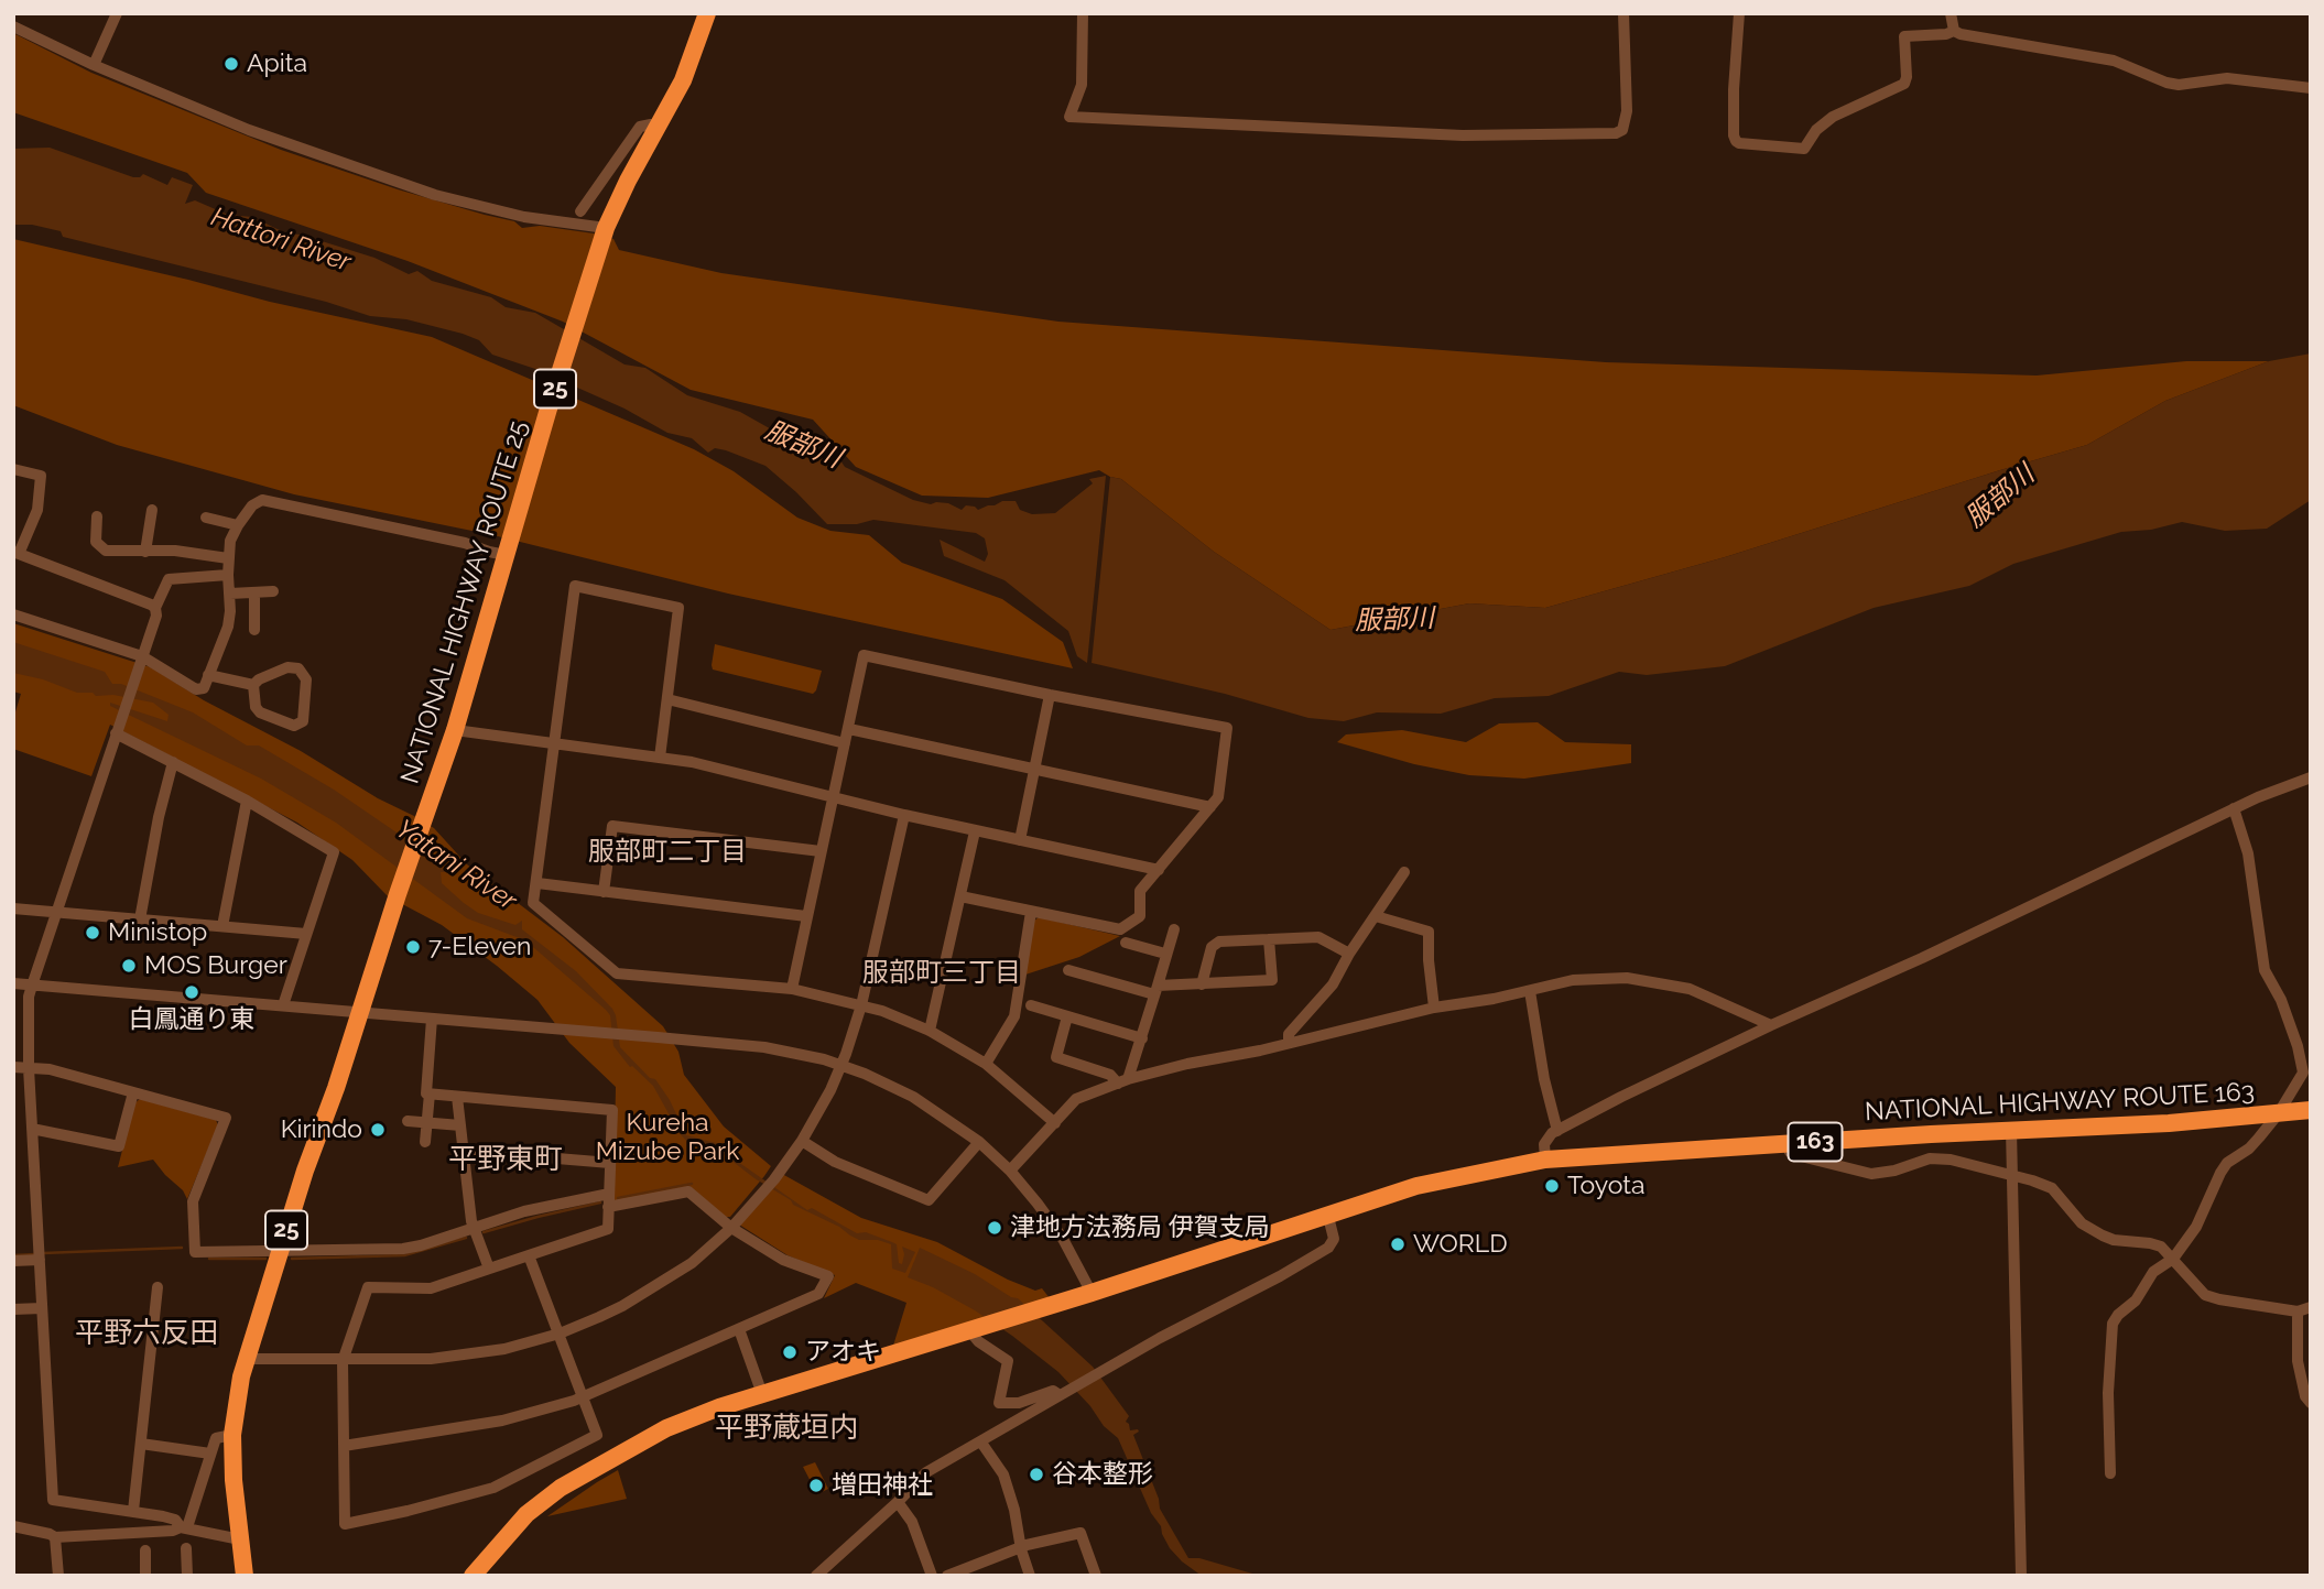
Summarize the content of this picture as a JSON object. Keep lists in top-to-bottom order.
{
  "streets": {
    "highway": [
      "25",
      "NATIONAL HIGHWAY ROUTE 25",
      "NATIONAL HIGHWAY ROUTE 163",
      "163"
    ]
  },
  "districts": [
    "服部町二丁目",
    "服部町三丁目",
    "平野東町",
    "平野六反田",
    "平野蔵垣内"
  ],
  "water": ["Hattori River", "服部川", "Yatani River"],
  "parks": ["Kureha Mizube Park"],
  "places": [
    "Apita",
    "Ministop",
    "7-Eleven",
    "MOS Burger",
    "白鳳通り東",
    "Kirindo",
    "Toyota",
    "津地方法務局 伊賀支局",
    "WORLD",
    "アオキ",
    "谷本整形",
    "増田神社"
  ]
}
